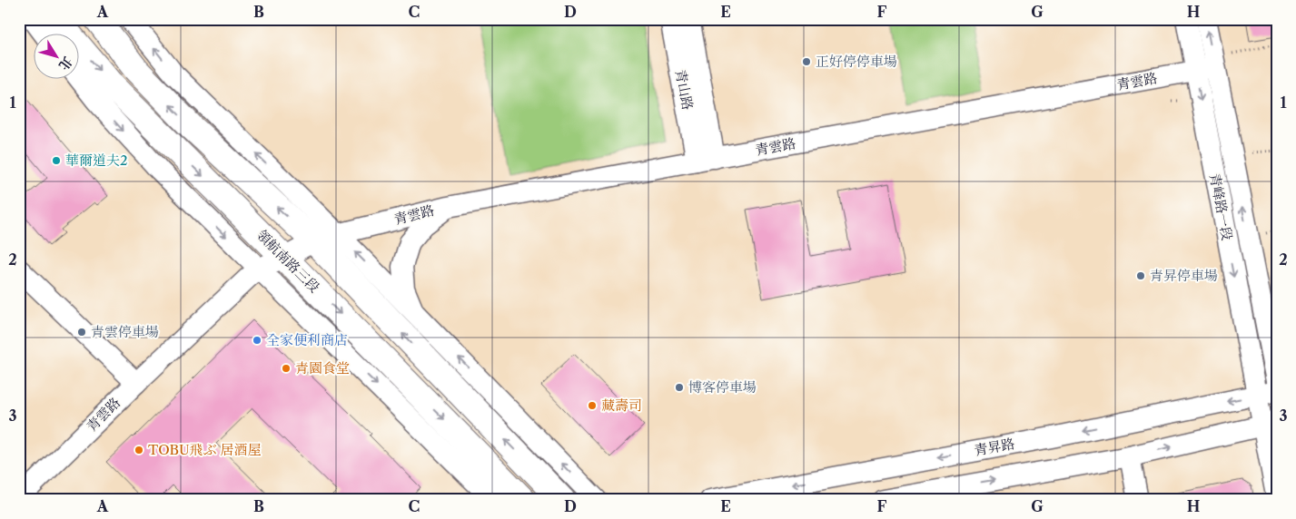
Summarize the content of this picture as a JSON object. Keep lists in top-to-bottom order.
{
  "streets": {
    "main road": ["領航南路三段"],
    "street": [
      "青雲路",
      "青山路",
      "青峰路一段",
      "青昇路"
    ]
  },
  "crossings": [
    ["青雲路", "青山路"],
    ["青雲路", "青峰路一段"],
    ["青雲路", "領航南路三段"],
    ["青峰路一段", "青昇路"]
  ],
  "places": [
    "正好停停車場",
    "華爾道夫2",
    "青昇停車場",
    "青雲停車場",
    "全家便利商店",
    "青園食堂",
    "博客停車場",
    "藏壽司",
    "TOBU飛ぶ 居酒屋"
  ],
  "north": "bottom right",
  "grid": {
    "columns": [
      "A",
      "B",
      "C",
      "D",
      "E",
      "F",
      "G",
      "H"
    ],
    "rows": ["1", "2", "3"]
  }
}
